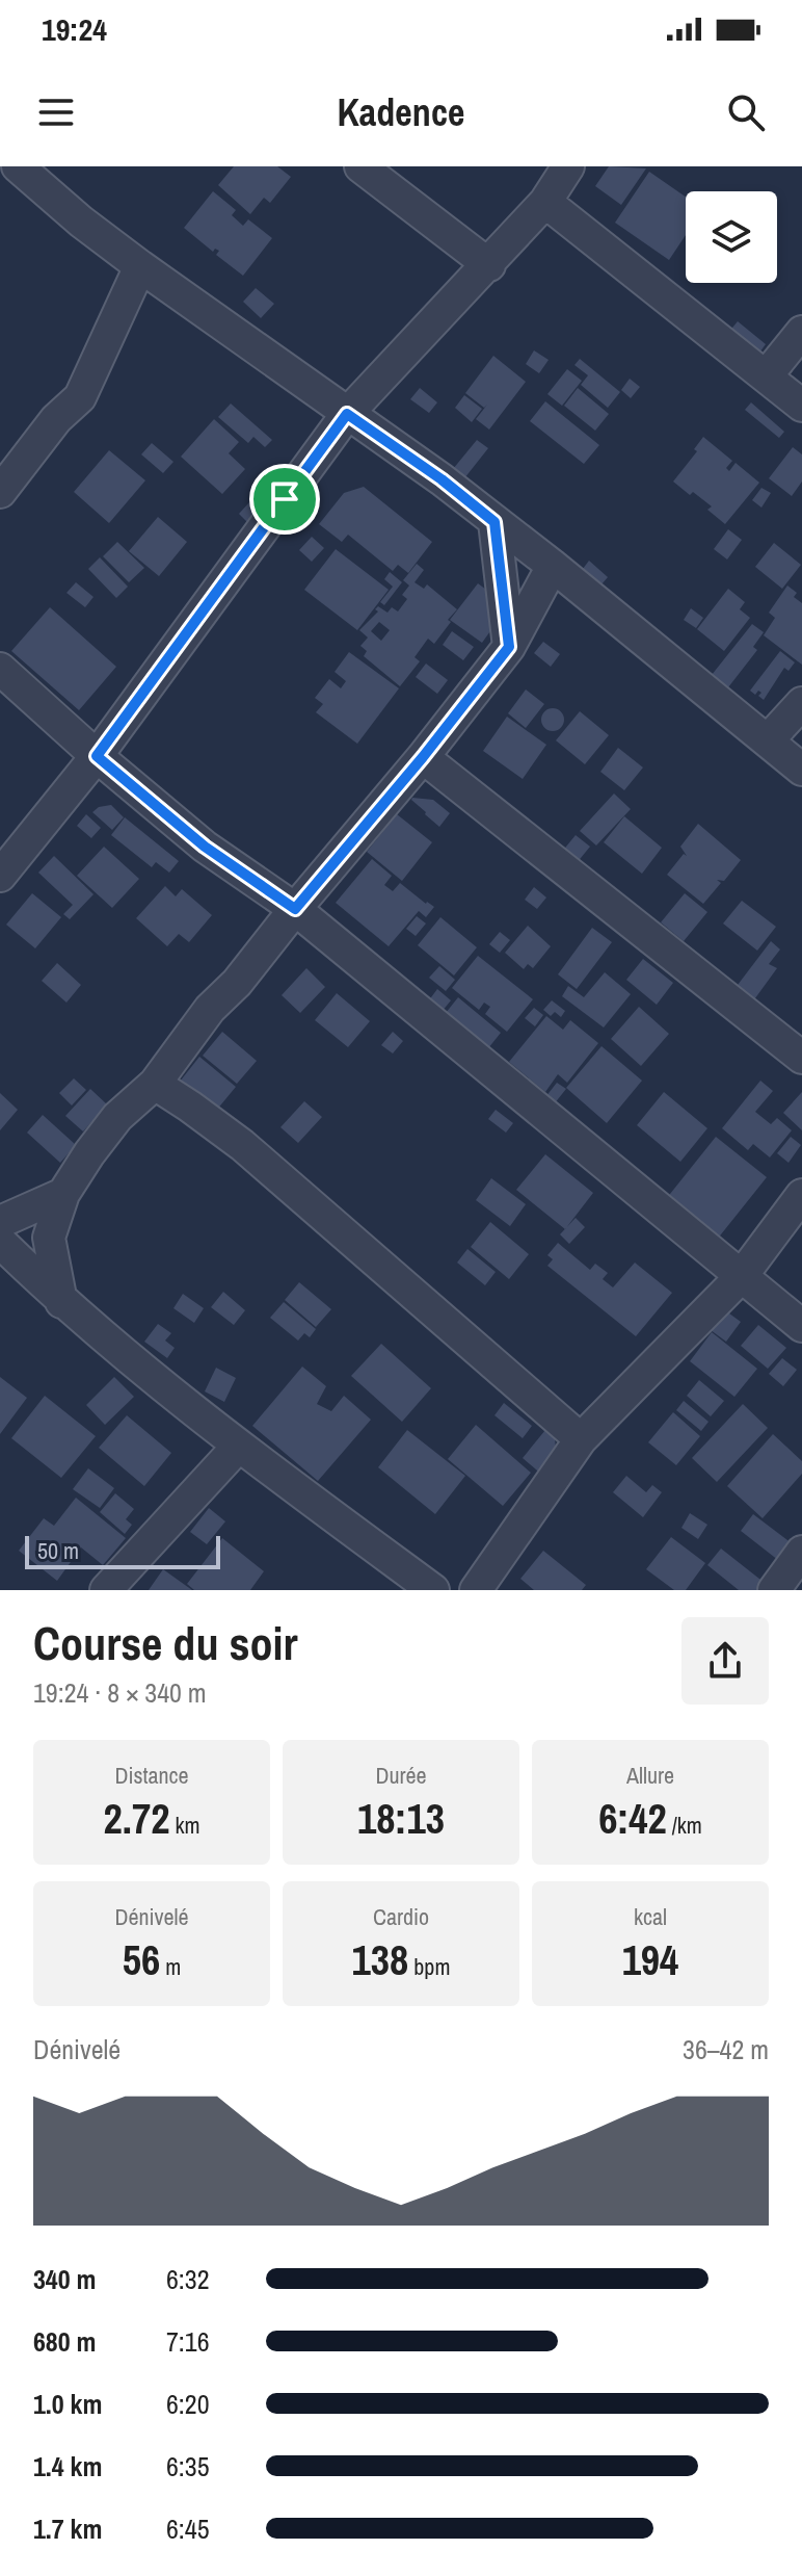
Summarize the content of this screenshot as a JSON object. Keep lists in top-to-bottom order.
{
  "scale_bar": "50 m",
  "page": {
    "status": "19:24",
    "header": "Kadence",
    "scale": "50 m",
    "heading": ["Course du soir", "19:24 · 8 × 340 m"],
    "stats": [
      ["Distance", "2.72 km"],
      ["Durée", "18:13"],
      ["Allure", "6:42 /km"],
      ["Dénivelé", "56 m"],
      ["Cardio", "138 bpm"],
      ["kcal", "194"]
    ],
    "chart": ["Dénivelé", "36–42 m"],
    "list": [
      {
        "name": "340 m",
        "note": "6:32"
      },
      {
        "name": "680 m",
        "note": "7:16"
      },
      {
        "name": "1.0 km",
        "note": "6:20"
      },
      {
        "name": "1.4 km",
        "note": "6:35"
      },
      {
        "name": "1.7 km",
        "note": "6:45"
      }
    ]
  }
}
